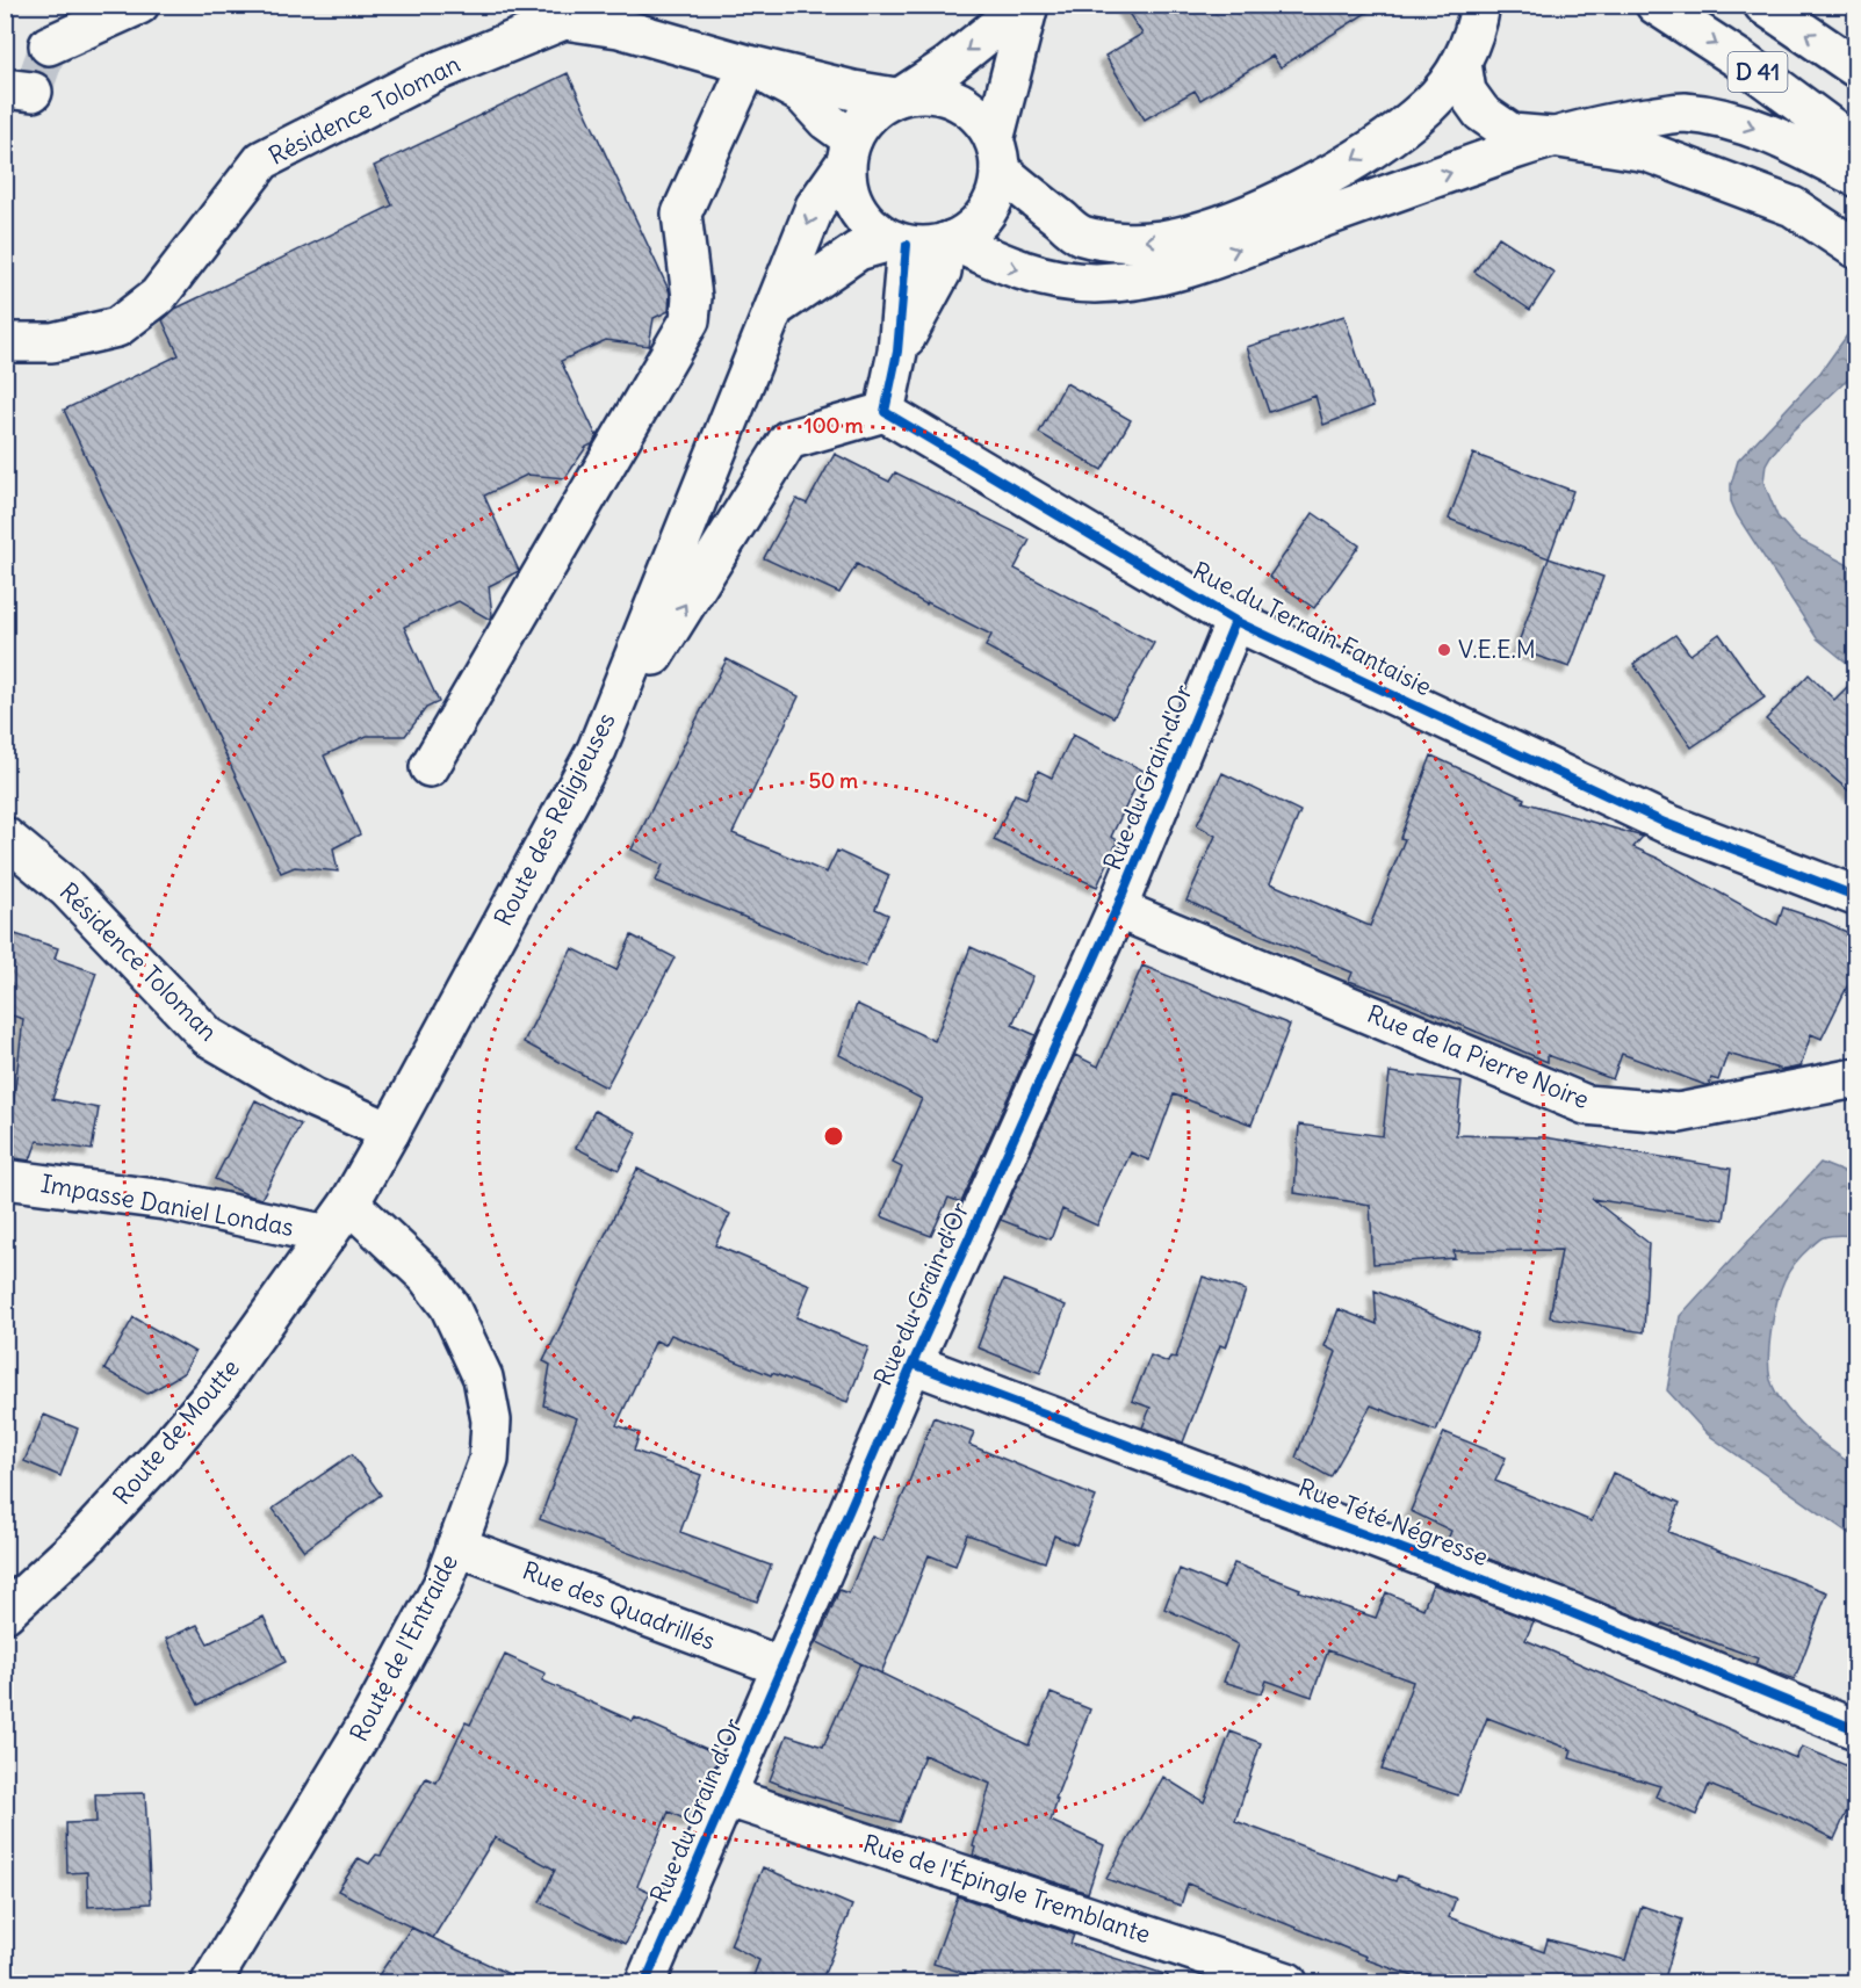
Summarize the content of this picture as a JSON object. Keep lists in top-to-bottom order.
{
  "streets": {
    "main road": [
      "D 41",
      "Résidence Toloman",
      "Rue du Terrain Fantaisie",
      "Rue du Grain d'Or",
      "Route des Religieuses",
      "Rue de la Pierre Noire",
      "Impasse Daniel Londas",
      "Route de Moutte",
      "Rue Tété Négresse",
      "Rue des Quadrillés",
      "Route de l'Entraide",
      "Rue de l'Épingle Tremblante"
    ]
  },
  "crossings": [
    ["Résidence Toloman", "Route des Religieuses"],
    ["Rue du Terrain Fantaisie", "Rue du Grain d'Or"],
    ["Rue du Grain d'Or", "Rue de la Pierre Noire"],
    ["Rue du Grain d'Or", "Rue Tété Négresse"],
    ["Rue du Grain d'Or", "Rue des Quadrillés"],
    ["Rue du Grain d'Or", "Rue de l'Épingle Tremblante"],
    ["Route des Religieuses", "Impasse Daniel Londas"],
    ["Route des Religieuses", "Route de Moutte"],
    ["Route des Religieuses", "Route de l'Entraide"],
    ["Impasse Daniel Londas", "Route de Moutte"],
    ["Rue des Quadrillés", "Route de l'Entraide"]
  ],
  "places": ["V.E.E.M"],
  "rings": ["100 m", "50 m"]
}
